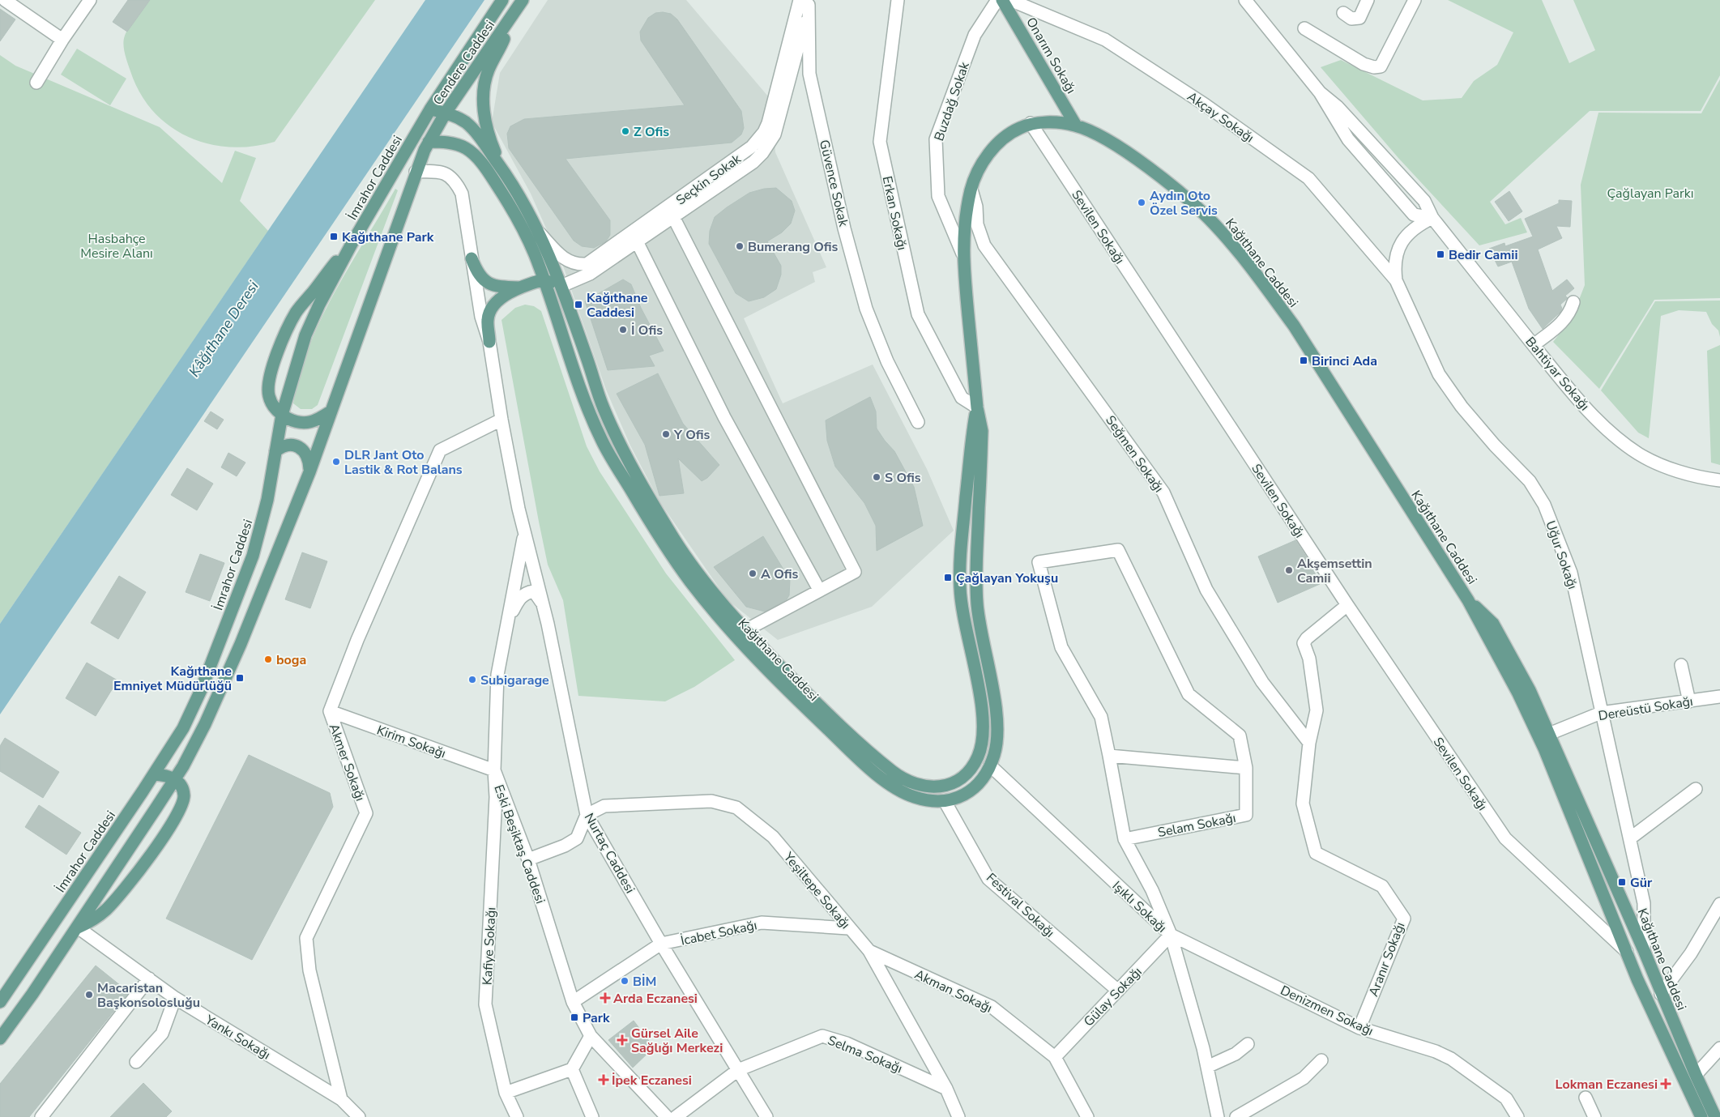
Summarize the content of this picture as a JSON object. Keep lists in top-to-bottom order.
{
  "streets": {
    "main road": [
      "Onarım Sokağı",
      "Cendere Caddesi",
      "İmrahor Caddesi",
      "Kağıthane Caddesi"
    ],
    "street": [
      "Buzdağ Sokak",
      "Akçay Sokağı",
      "Seçkin Sokak",
      "Güvence Sokak",
      "Erkan Sokağı",
      "Sevilen Sokağı",
      "Bahtiyar Sokağı",
      "Seğmen Sokağı",
      "Uğur Sokağı",
      "Dereüstü Sokağı",
      "Kirim Sokağı",
      "Akmer Sokağı",
      "Selam Sokağı",
      "Eski Beşiktaş Caddesi",
      "Nurtaç Caddesi",
      "Yeşiltepe Sokağı",
      "Festival Sokağı",
      "Işıklı Sokağı",
      "İcabet Sokağı",
      "Kafiye Sokağı",
      "Aranır Sokağı",
      "Akman Sokağı",
      "Gülay Sokağı",
      "Denizmen Sokağı",
      "Yankı Sokağı",
      "Selma Sokağı"
    ]
  },
  "crossings": [
    ["Onarım Sokağı", "Kağıthane Caddesi"],
    ["Cendere Caddesi", "İmrahor Caddesi"],
    ["Cendere Caddesi", "Kağıthane Caddesi"],
    ["Buzdağ Sokak", "Kağıthane Caddesi"],
    ["Akçay Sokağı", "Uğur Sokağı"],
    ["İmrahor Caddesi", "Kağıthane Caddesi"],
    ["Seçkin Sokak", "Güvence Sokak"],
    ["Seçkin Sokak", "Kağıthane Caddesi"],
    ["Erkan Sokağı", "Kağıthane Caddesi"],
    ["Sevilen Sokağı", "Kağıthane Caddesi"],
    ["Kağıthane Caddesi", "Seğmen Sokağı"],
    ["Kağıthane Caddesi", "Uğur Sokağı"],
    ["Kağıthane Caddesi", "Dereüstü Sokağı"],
    ["Kağıthane Caddesi", "Festival Sokağı"],
    ["Kağıthane Caddesi", "Işıklı Sokağı"],
    ["Bahtiyar Sokağı", "Uğur Sokağı"],
    ["Seğmen Sokağı", "Aranır Sokağı"],
    ["Uğur Sokağı", "Dereüstü Sokağı"],
    ["Kirim Sokağı", "Akmer Sokağı"],
    ["Kirim Sokağı", "Eski Beşiktaş Caddesi"],
    ["Kirim Sokağı", "Kafiye Sokağı"],
    ["Akmer Sokağı", "Nurtaç Caddesi"],
    ["Akmer Sokağı", "Yankı Sokağı"],
    ["Eski Beşiktaş Caddesi", "Nurtaç Caddesi"],
    ["Eski Beşiktaş Caddesi", "Kafiye Sokağı"],
    ["Nurtaç Caddesi", "Yeşiltepe Sokağı"],
    ["Nurtaç Caddesi", "İcabet Sokağı"],
    ["Nurtaç Caddesi", "Selma Sokağı"],
    ["Yeşiltepe Sokağı", "İcabet Sokağı"],
    ["Yeşiltepe Sokağı", "Akman Sokağı"],
    ["Yeşiltepe Sokağı", "Selma Sokağı"],
    ["Festival Sokağı", "Gülay Sokağı"],
    ["Işıklı Sokağı", "Gülay Sokağı"],
    ["Işıklı Sokağı", "Denizmen Sokağı"],
    ["Aranır Sokağı", "Denizmen Sokağı"],
    ["Akman Sokağı", "Gülay Sokağı"],
    ["Gülay Sokağı", "Denizmen Sokağı"]
  ],
  "water": ["Kâğıthane Deresi"],
  "parks": ["Çağlayan Parkı", "Hasbahçe Mesire Alanı"],
  "places": {
    "other": [
      "Z Ofis",
      "Aydın Oto Özel Servis",
      "Bumerang Ofis",
      "İ Ofis",
      "Y Ofis",
      "DLR Jant Oto Lastik & Rot Balans",
      "S Ofis",
      "Akşemsettin Camii",
      "A Ofis",
      "boga",
      "Subigarage",
      "BİM",
      "Macaristan Başkonsolosluğu"
    ],
    "transit": [
      "Kağıthane Park",
      "Bedir Camii",
      "Kağıthane Caddesi",
      "Birinci Ada",
      "Çağlayan Yokuşu",
      "Kağıthane Emniyet Müdürlüğü",
      "Gür",
      "Park"
    ],
    "health": [
      "Arda Eczanesi",
      "Gürsel Aile Sağlığı Merkezi",
      "İpek Eczanesi",
      "Lokman Eczanesi"
    ]
  }
}
